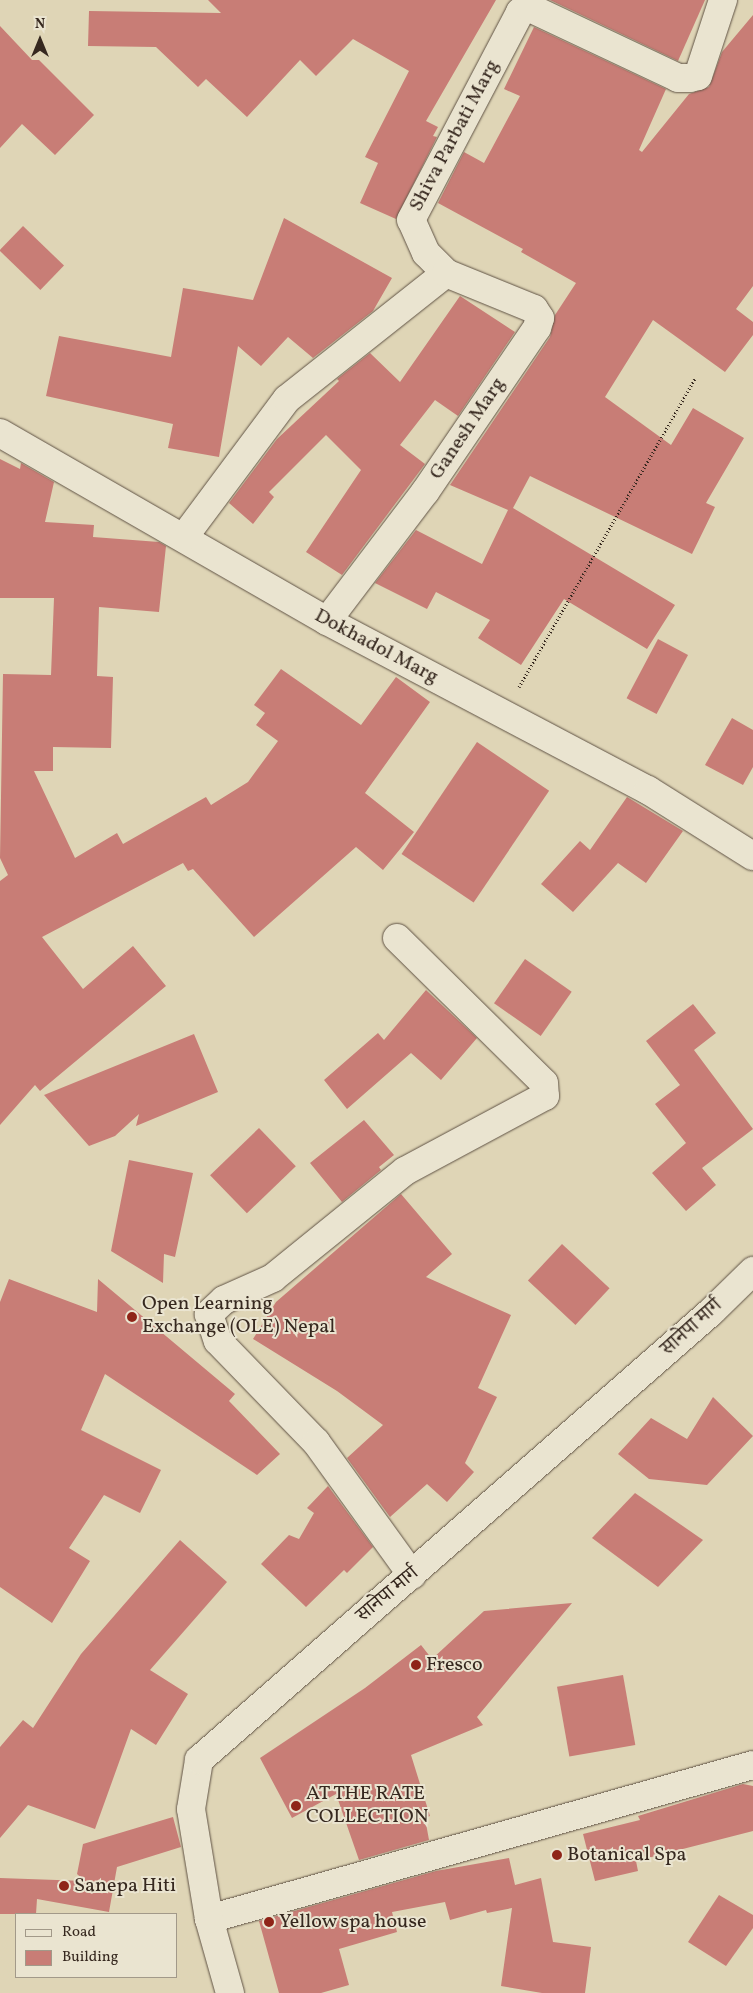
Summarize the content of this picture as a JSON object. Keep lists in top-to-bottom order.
{
  "streets": {
    "street": [
      "Shiva Parbati Marg",
      "Ganesh Marg",
      "Dokhadol Marg",
      "सानेपा मार्ग"
    ]
  },
  "crossings": [
    ["Shiva Parbati Marg", "Ganesh Marg"],
    ["Ganesh Marg", "Dokhadol Marg"]
  ],
  "places": [
    "Open Learning Exchange (OLE) Nepal",
    "Fresco",
    "AT THE RATE COLLECTION",
    "Botanical Spa",
    "Sanepa Hiti",
    "Yellow spa house"
  ],
  "legend": ["Road", "Building"],
  "north": "top"
}
